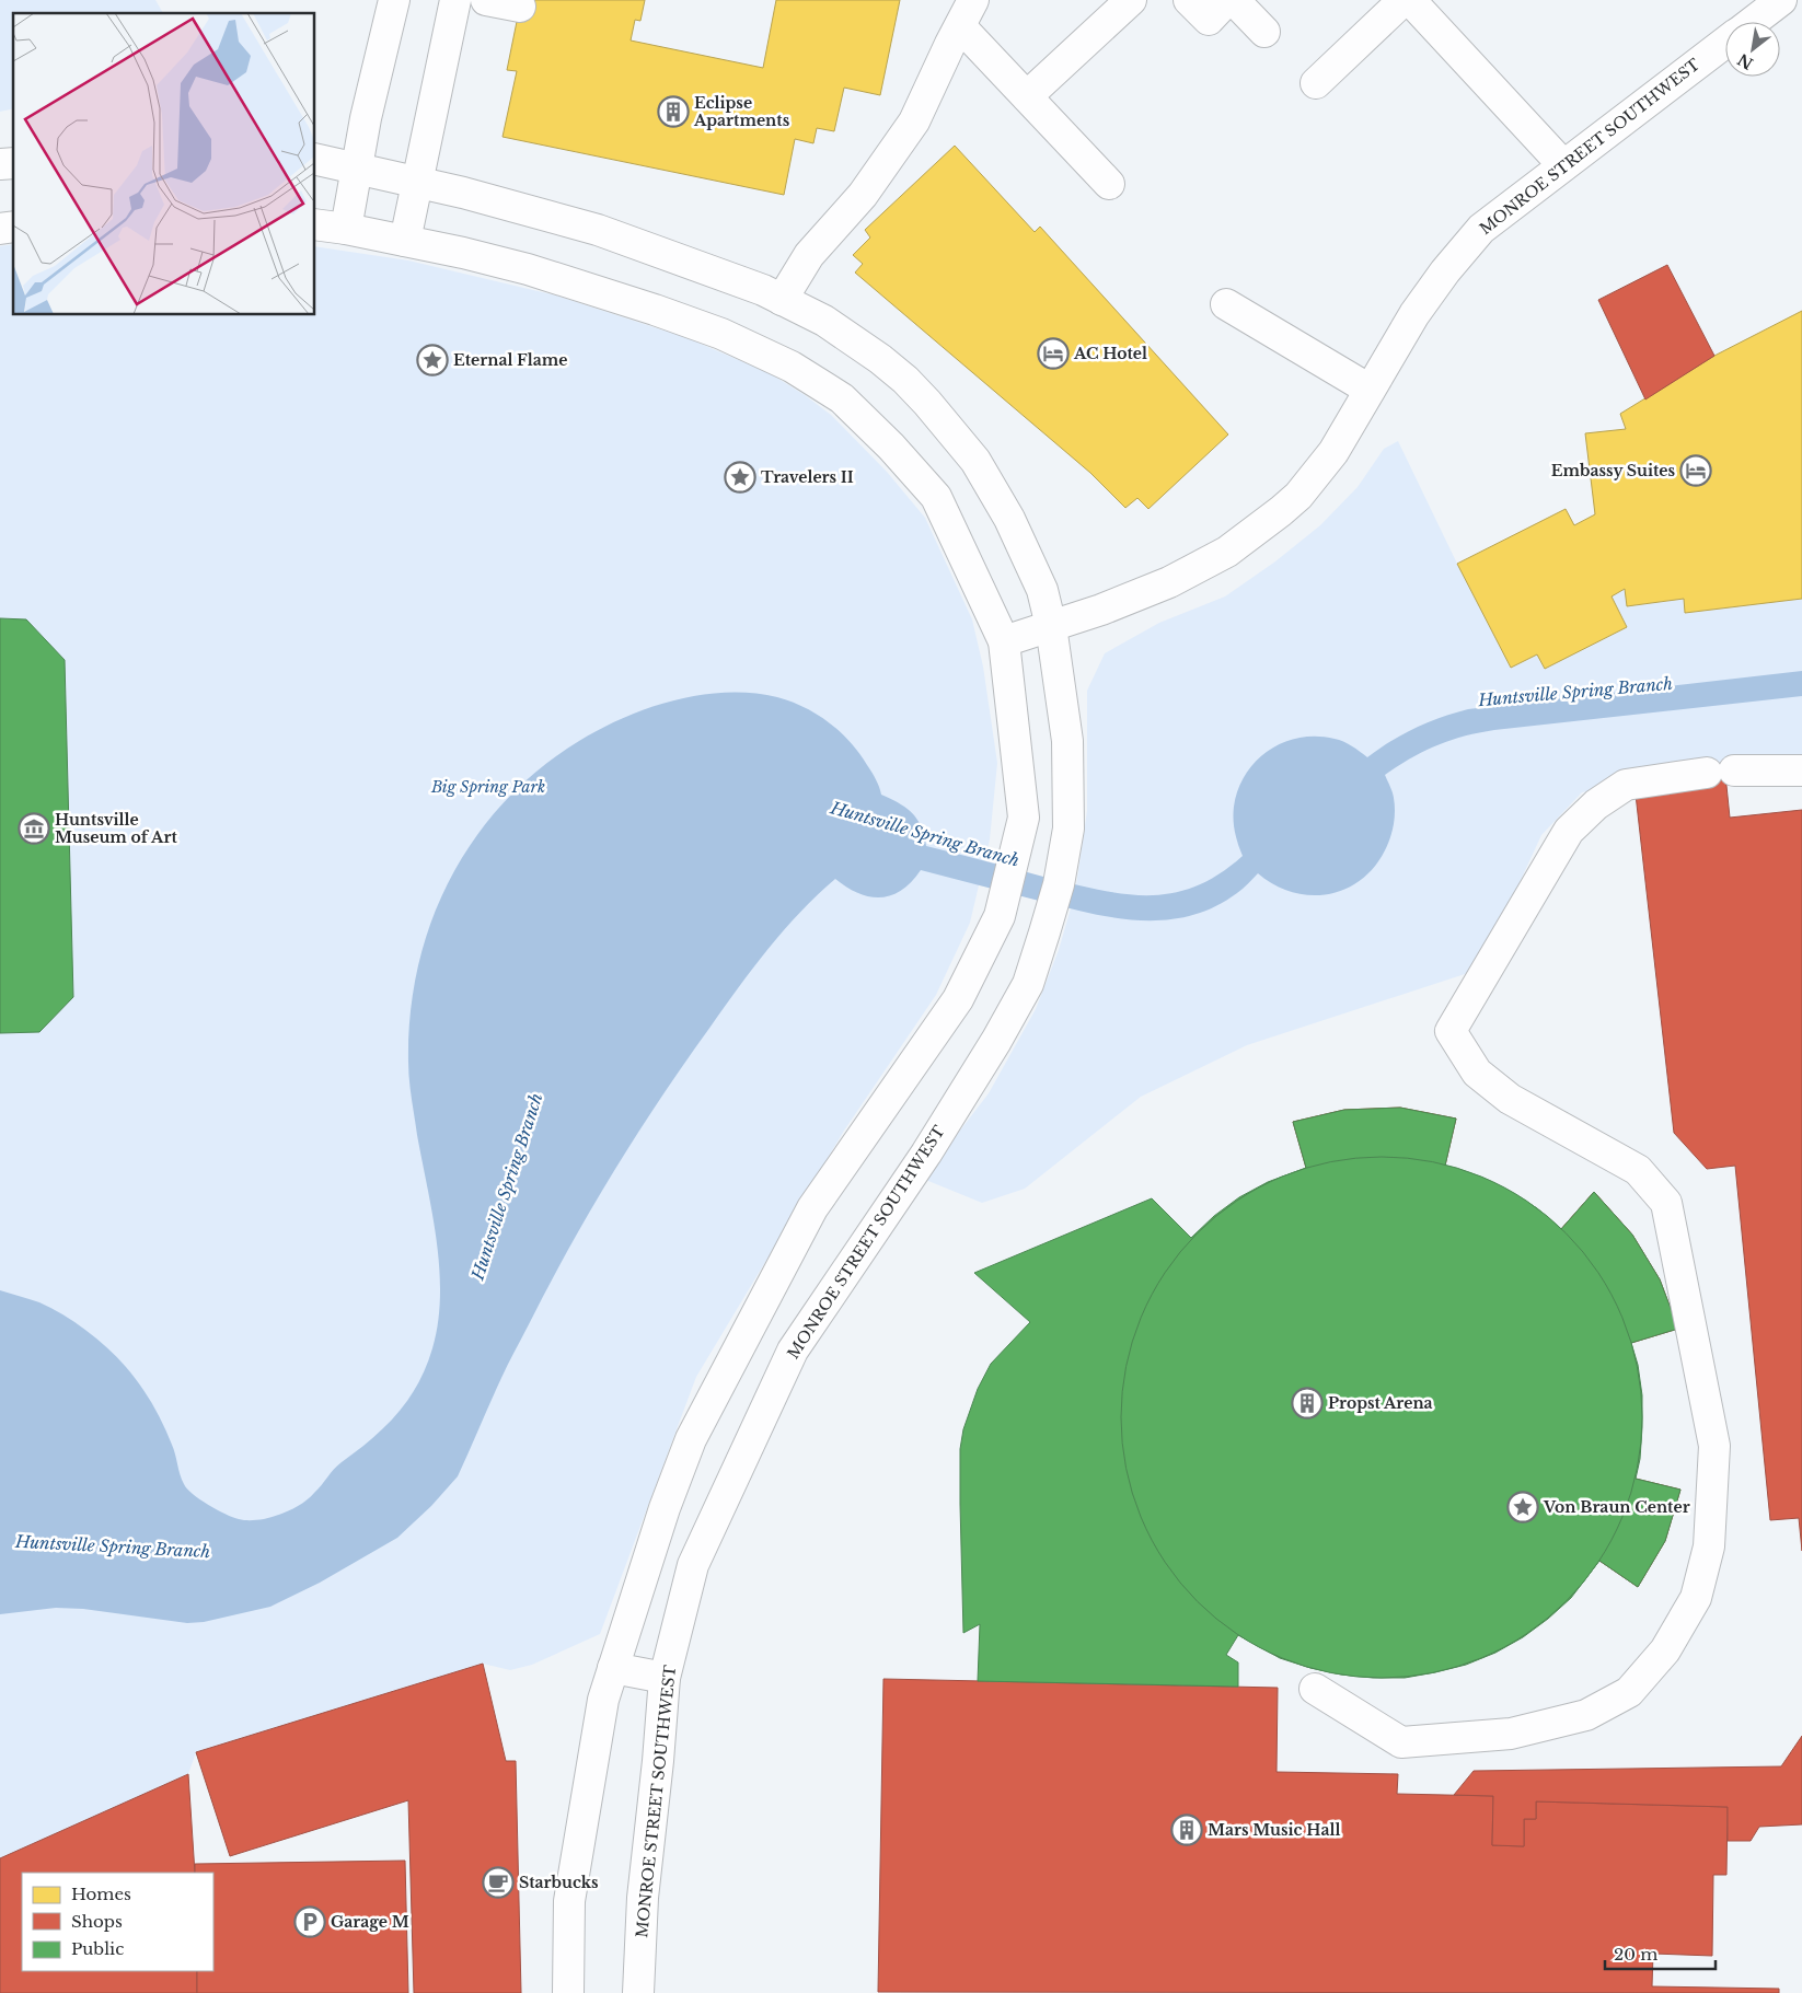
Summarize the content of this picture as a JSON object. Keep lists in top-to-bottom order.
{
  "streets": {
    "street": ["MONROE STREET SOUTHWEST"]
  },
  "water": ["Huntsville Spring Branch"],
  "parks": ["Big Spring Park"],
  "places": {
    "building": ["Eclipse Apartments", "Propst Arena", "Mars Music Hall"],
    "hotel": ["AC Hotel", "Embassy Suites"],
    "place": ["Eternal Flame", "Travelers II", "Von Braun Center"],
    "museum": ["Huntsville Museum of Art"],
    "cafe": ["Starbucks"],
    "parking": ["Garage M"]
  },
  "legend": ["Homes", "Shops", "Public"],
  "scale_bar": "20 m",
  "north": "bottom left"
}
